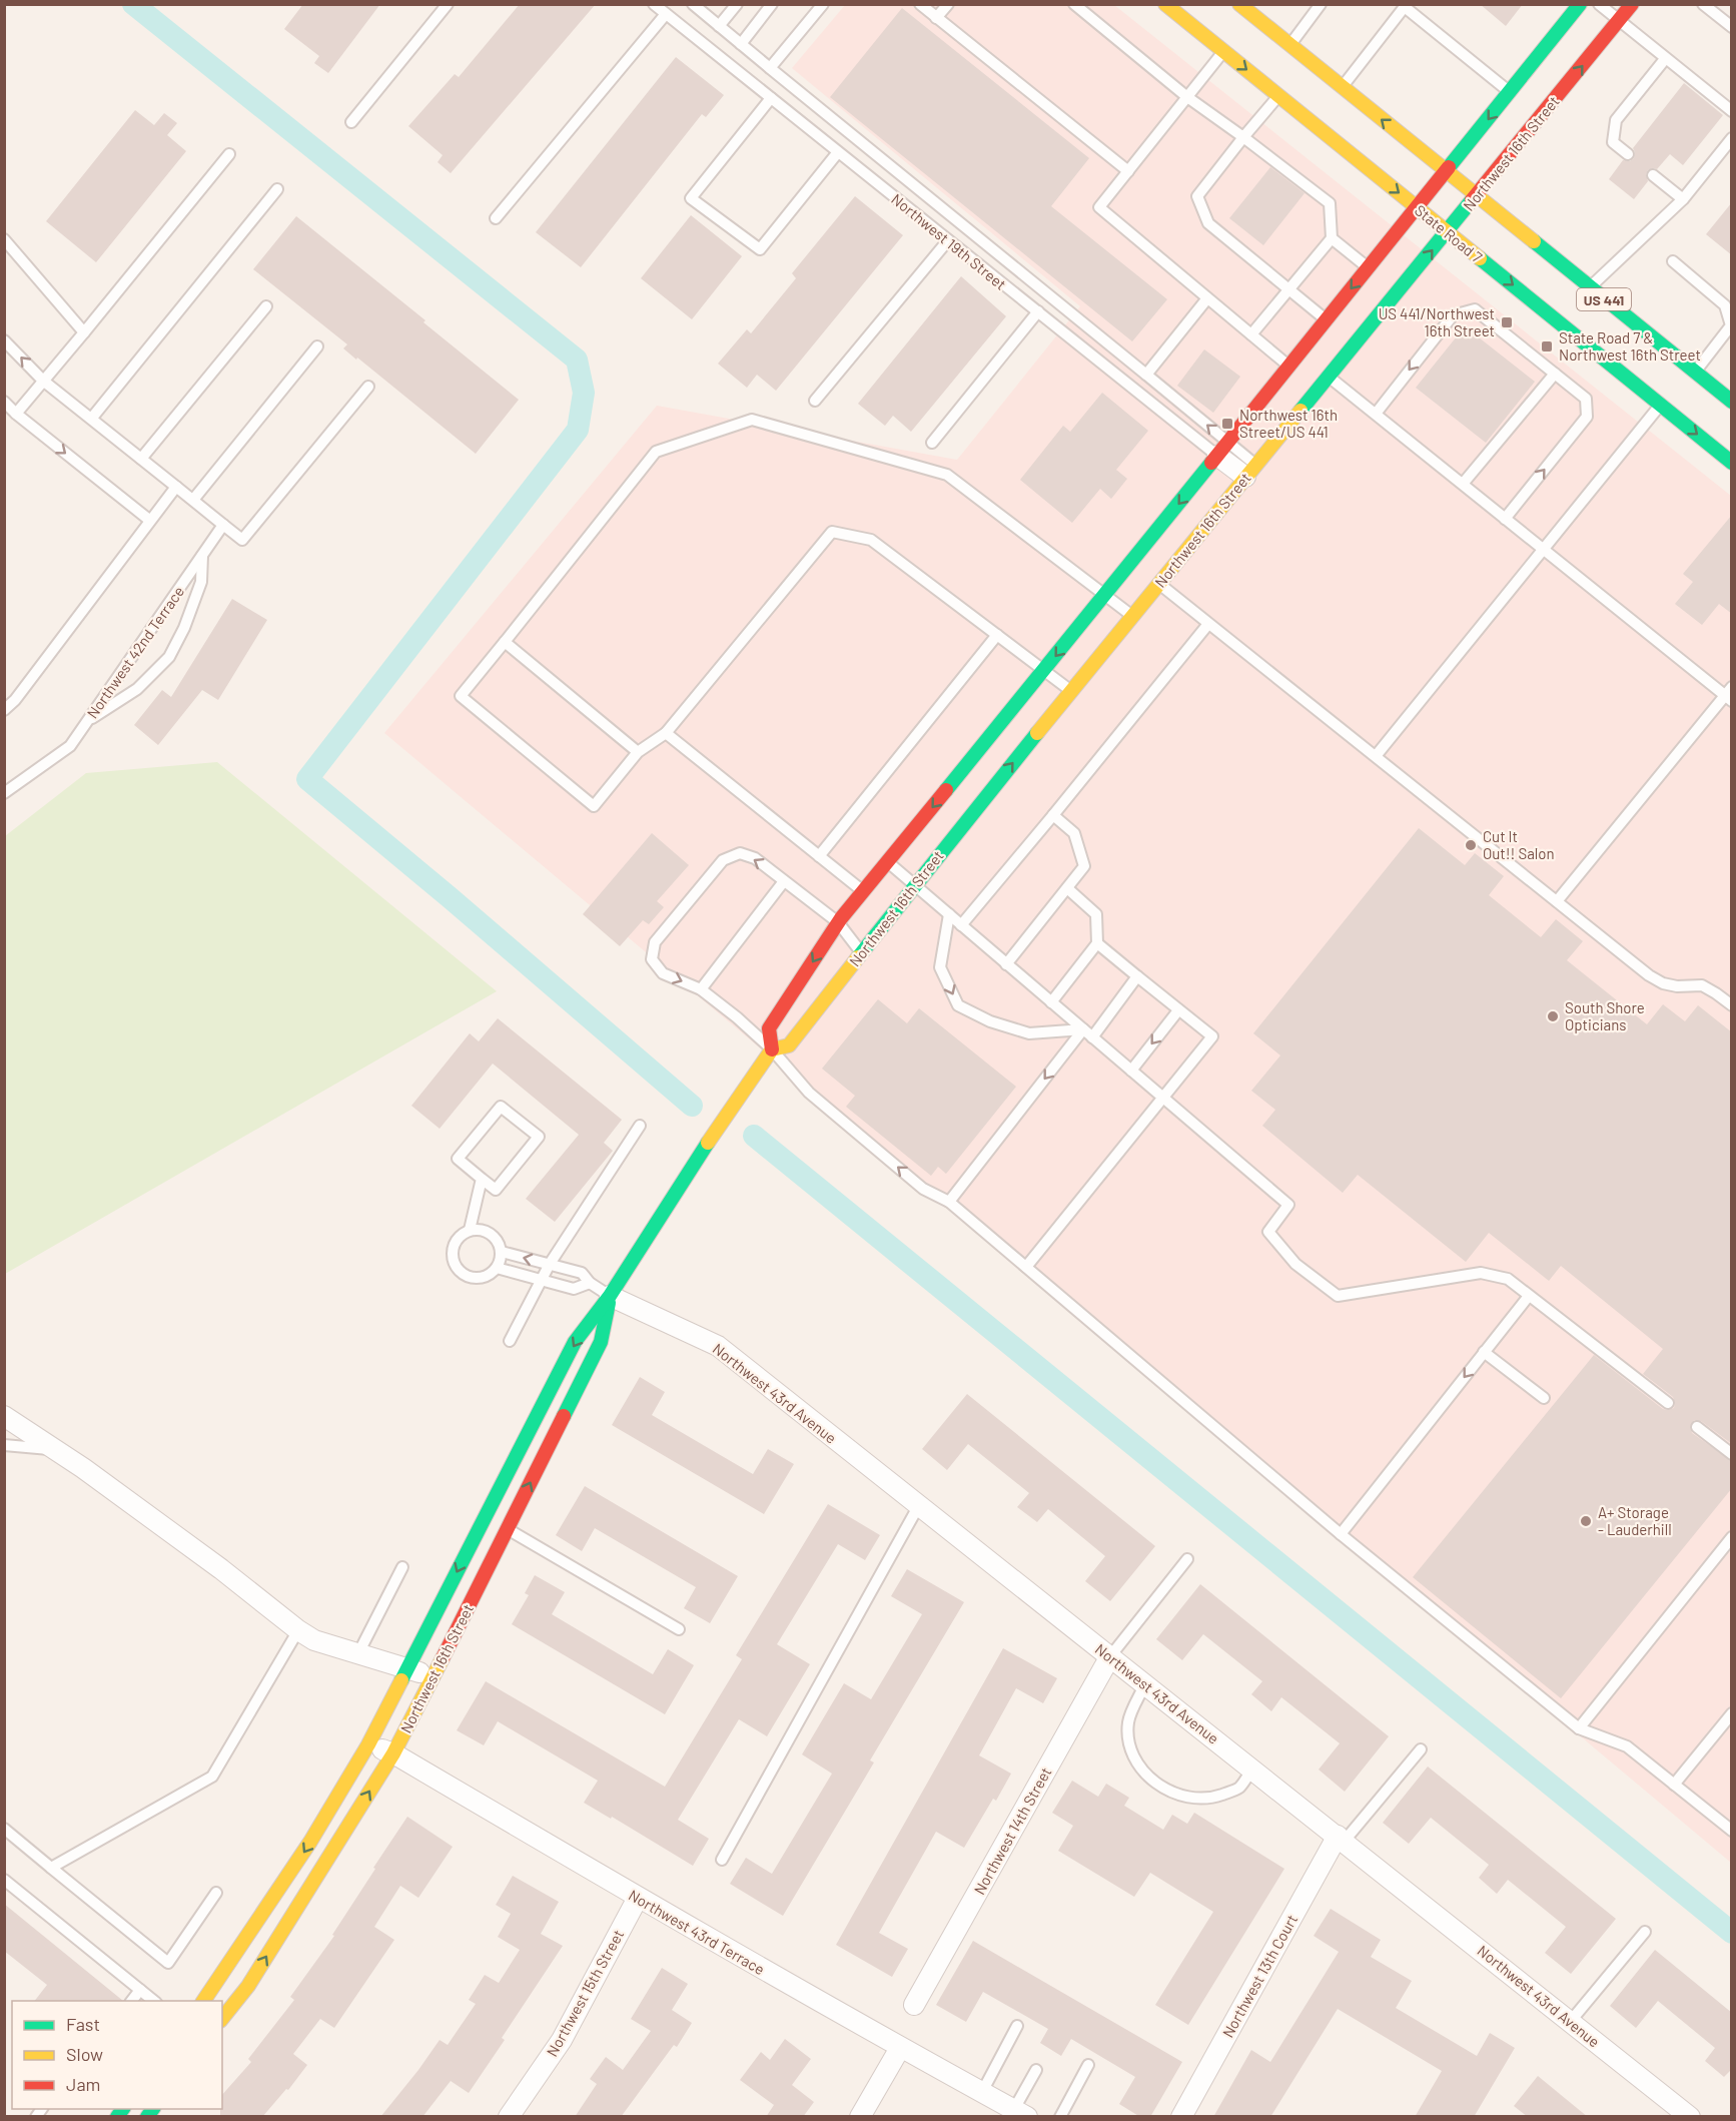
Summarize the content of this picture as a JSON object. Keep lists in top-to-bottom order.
{
  "streets": {
    "street": [
      "Northwest 16th Street",
      "State Road 7",
      "Northwest 19th Street",
      "US 441",
      "Northwest 43rd Avenue",
      "Northwest 14th Street",
      "Northwest 43rd Terrace",
      "Northwest 13th Court",
      "Northwest 15th Street"
    ],
    "lane": ["Northwest 42nd Terrace"]
  },
  "crossings": [
    ["Northwest 16th Street", "State Road 7"],
    ["Northwest 16th Street", "Northwest 19th Street"],
    ["Northwest 16th Street", "US 441"],
    ["Northwest 16th Street", "Northwest 43rd Avenue"],
    ["Northwest 16th Street", "Northwest 43rd Terrace"],
    ["Northwest 43rd Avenue", "Northwest 14th Street"],
    ["Northwest 43rd Avenue", "Northwest 13th Court"],
    ["Northwest 43rd Terrace", "Northwest 15th Street"]
  ],
  "places": {
    "transit": ["US 441/Northwest 16th Street", "State Road 7 & Northwest 16th Street", "Northwest 16th Street/US 441"],
    "other": ["Cut It Out!! Salon", "South Shore Opticians", "A+ Storage - Lauderhill"]
  },
  "legend": ["Fast", "Slow", "Jam"]
}
